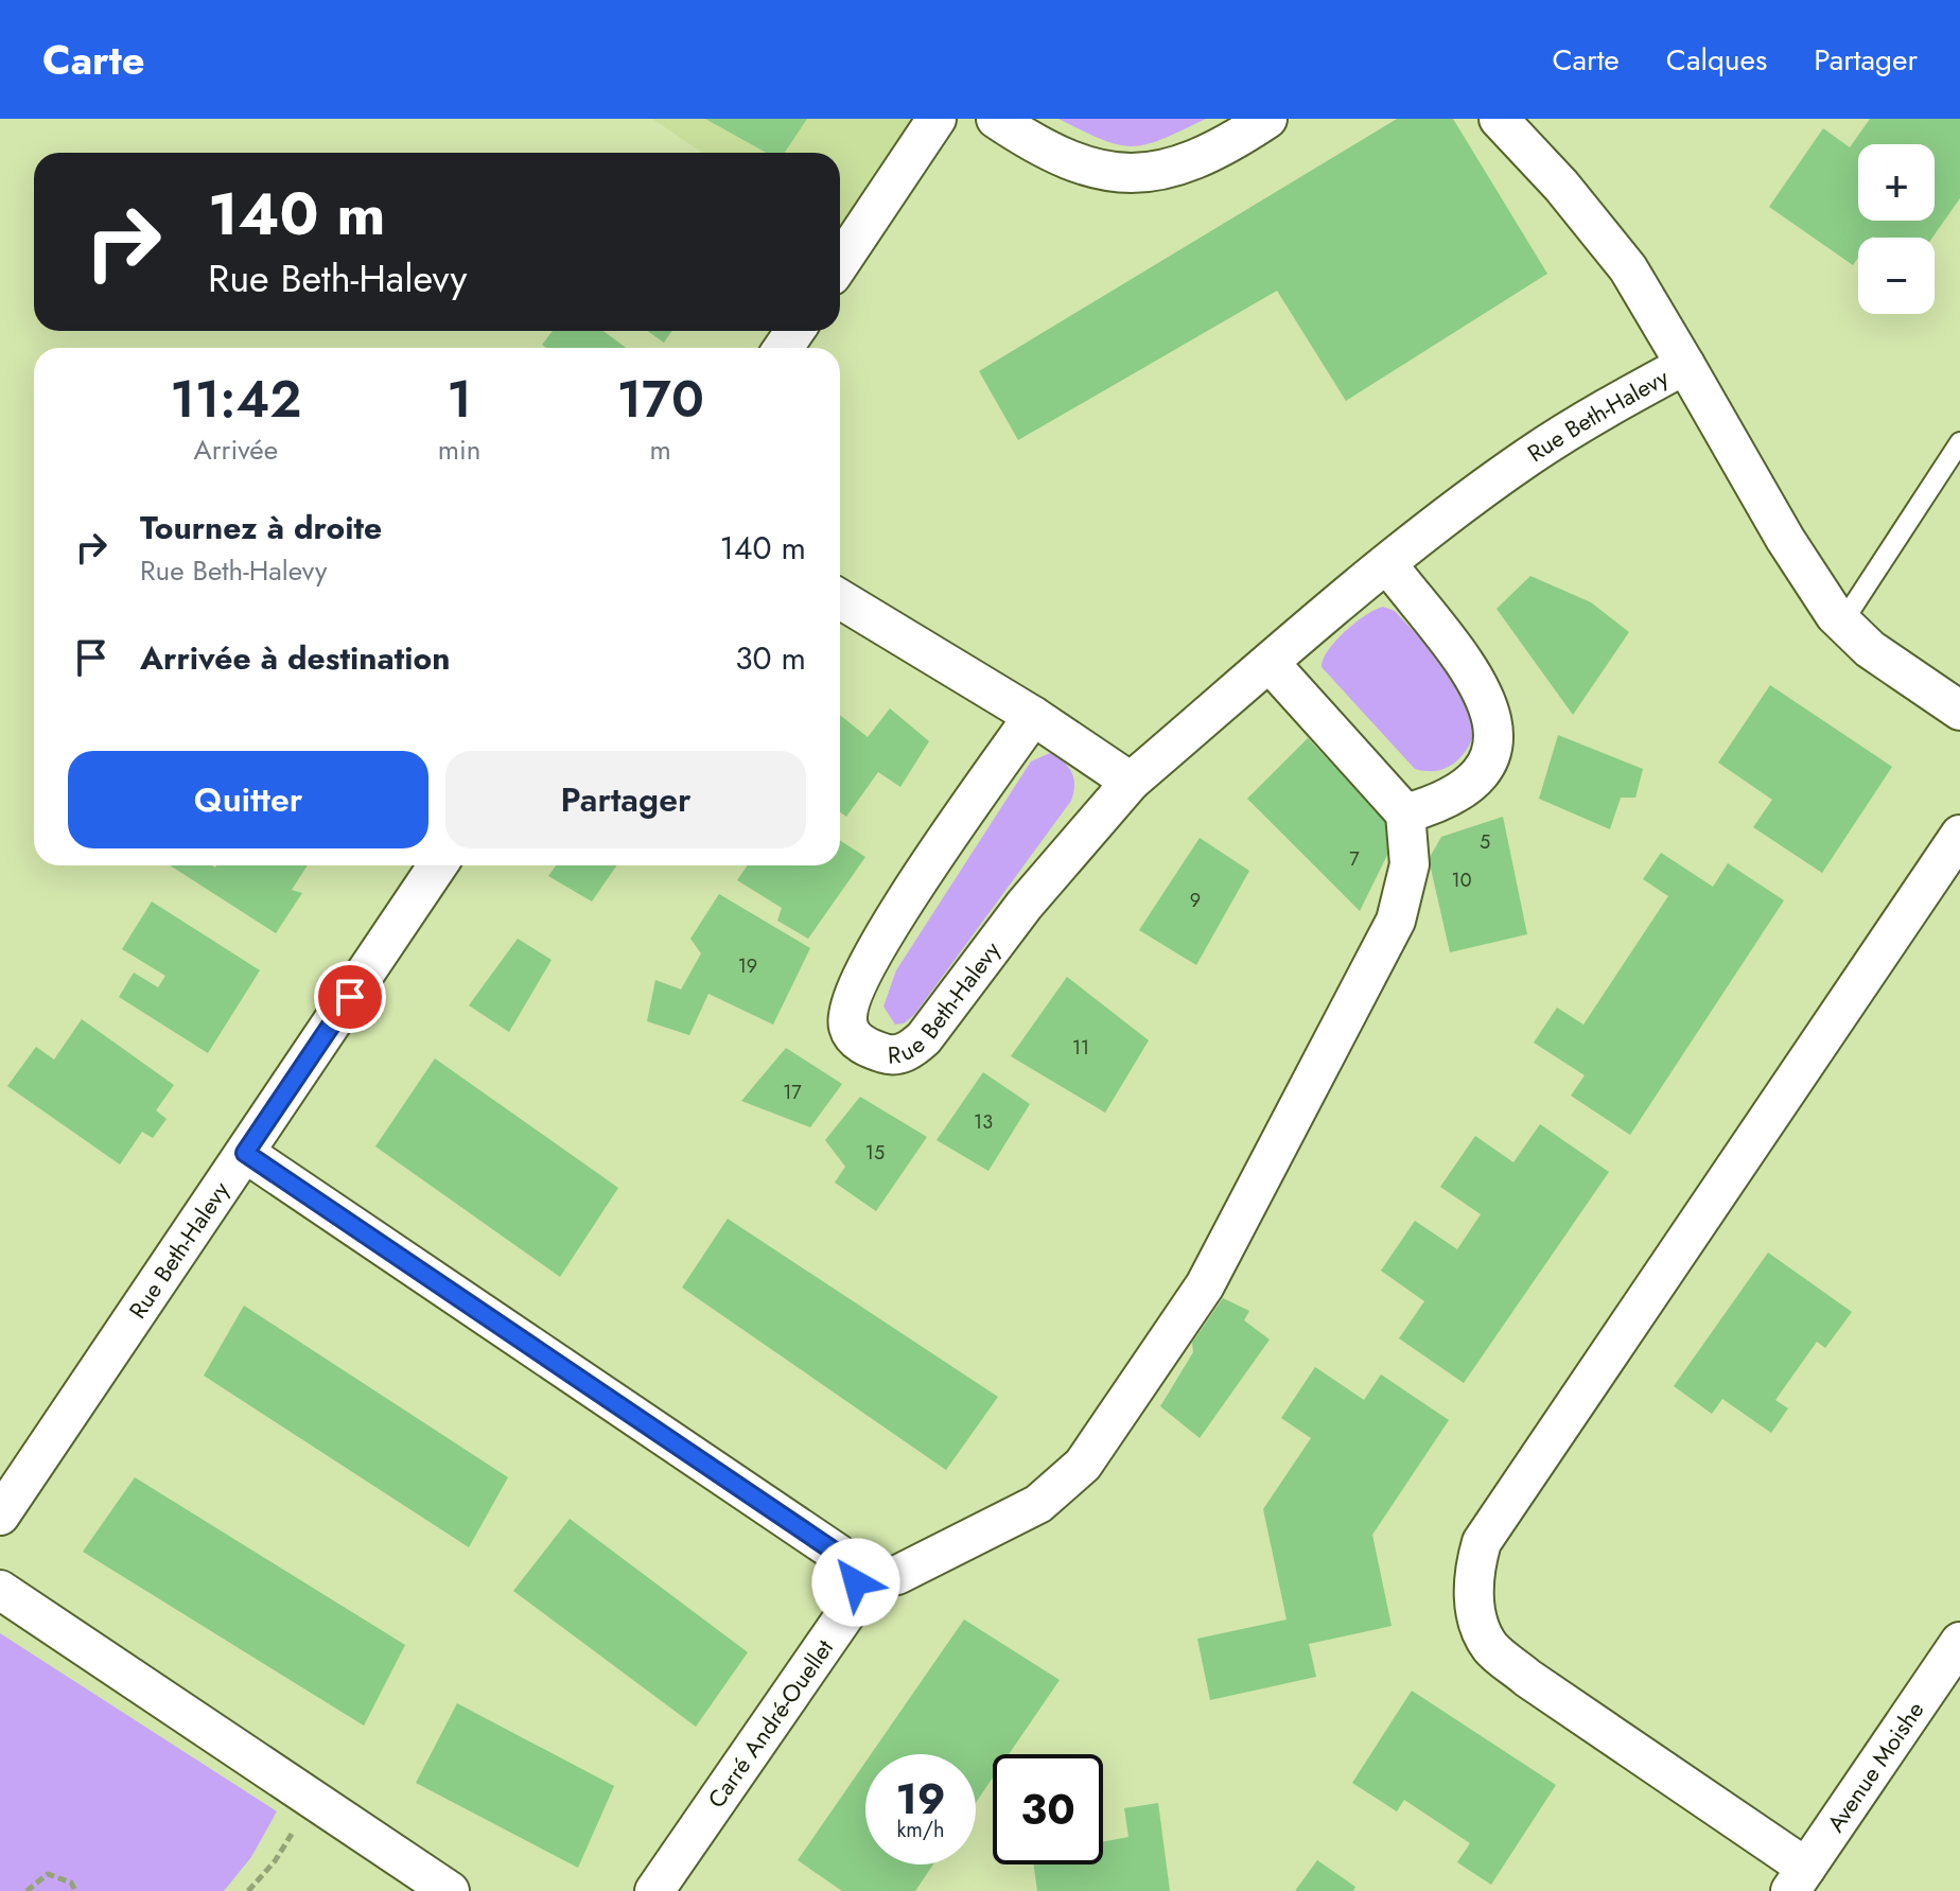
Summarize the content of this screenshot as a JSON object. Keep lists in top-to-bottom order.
{
  "streets": {
    "street": ["Rue Beth-Halevy", "Carré André-Ouellet", "Avenue Moishe"]
  },
  "house_numbers": [
    "5",
    "7",
    "10",
    "9",
    "19",
    "11",
    "17",
    "13",
    "15"
  ],
  "page": {
    "header": "Carte",
    "nav": ["Carte", "Calques", "Partager"],
    "map_buttons": ["+", "−"],
    "turn": ["140 m", "Rue Beth-Halevy"],
    "eta": [
      "11:42",
      "Arrivée",
      "1",
      "min",
      "170",
      "m"
    ],
    "list": [
      {
        "name": "Tournez à droite",
        "note": "Rue Beth-Halevy",
        "value": "140 m"
      },
      {
        "name": "Arrivée à destination",
        "value": "30 m"
      }
    ],
    "buttons": ["Quitter", "Partager"],
    "speed": "19 km/h",
    "limit": "30"
  }
}
